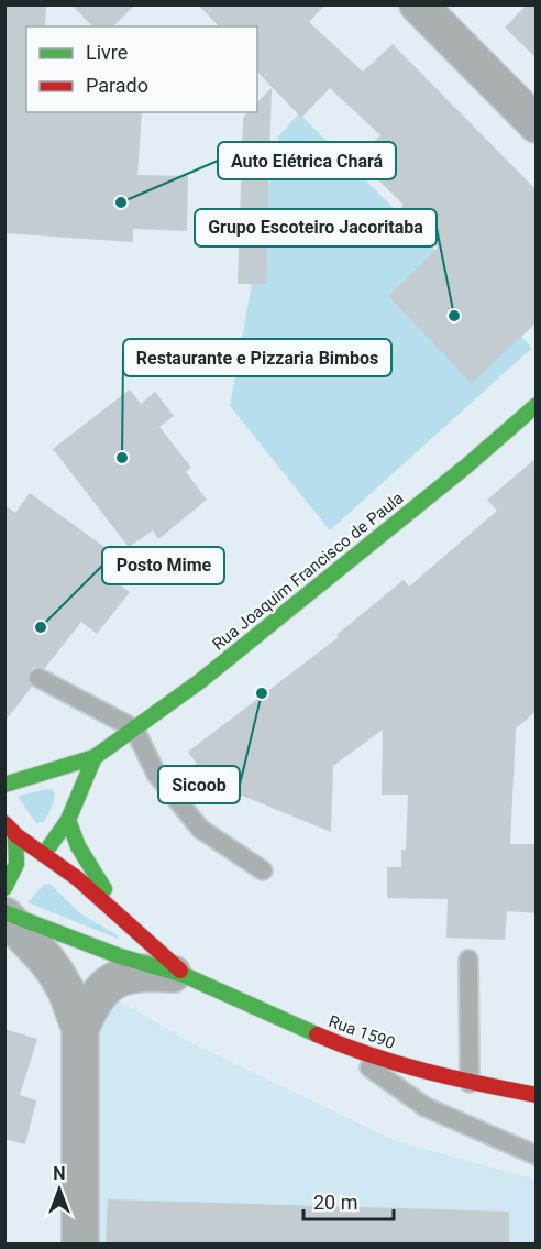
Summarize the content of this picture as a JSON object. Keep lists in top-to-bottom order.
{
  "streets": {
    "main road": ["Rua Joaquim Francisco de Paula", "Rua 1590"]
  },
  "places": [
    "Auto Elétrica Chará",
    "Grupo Escoteiro Jacoritaba",
    "Restaurante e Pizzaria Bimbos",
    "Posto Mime",
    "Sicoob"
  ],
  "legend": ["Livre", "Parado"],
  "scale_bar": "20 m",
  "north": "top"
}
